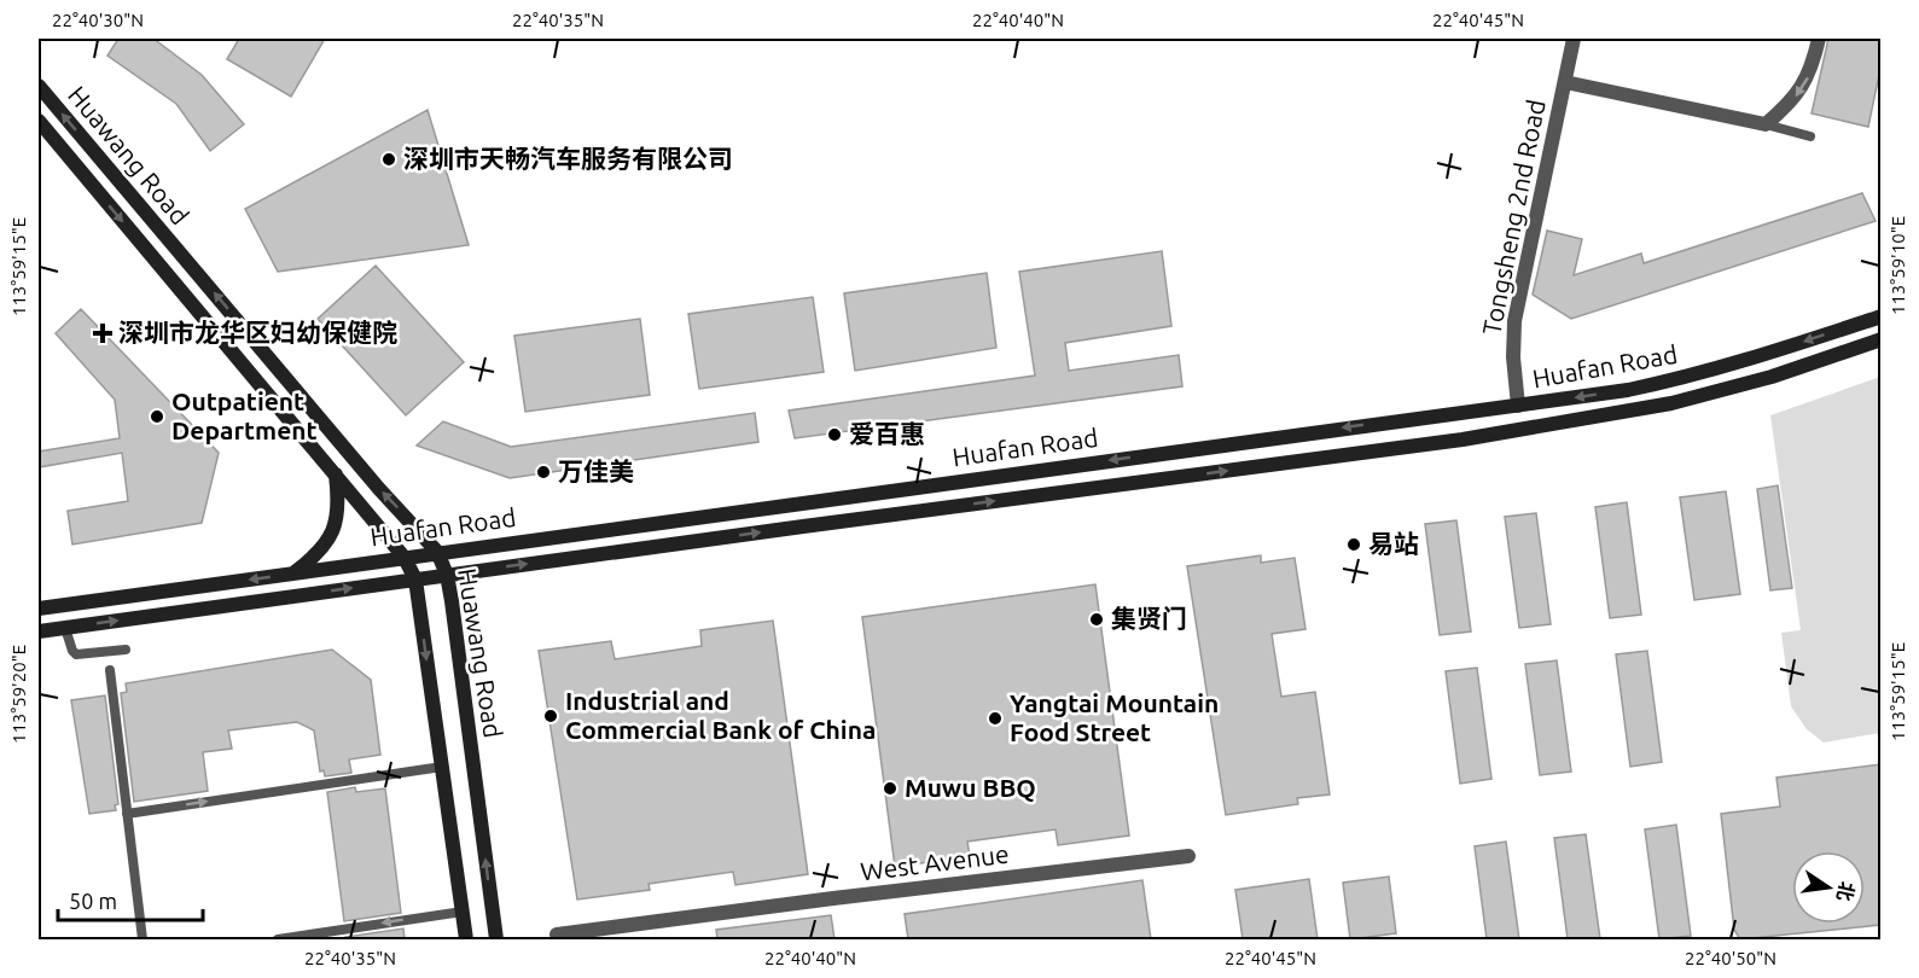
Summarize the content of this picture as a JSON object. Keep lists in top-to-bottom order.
{
  "streets": {
    "main road": ["Huawang Road", "Huafan Road"],
    "street": ["Tongsheng 2nd Road", "West Avenue"]
  },
  "crossings": [
    ["Huawang Road", "Huafan Road"],
    ["Tongsheng 2nd Road", "Huafan Road"]
  ],
  "places": {
    "other": [
      "深圳市天畅汽车服务有限公司",
      "Outpatient Department",
      "爱百惠",
      "万佳美",
      "易站",
      "集贤门",
      "Industrial and Commercial Bank of China",
      "Yangtai Mountain Food Street",
      "Muwu BBQ"
    ],
    "health": ["深圳市龙华区妇幼保健院"]
  },
  "scale_bar": "50 m",
  "north": "right",
  "coordinates": [
    "22°40'30\"N",
    "22°40'35\"N",
    "22°40'40\"N",
    "22°40'45\"N",
    "113°59'10\"E",
    "113°59'15\"E",
    "113°59'20\"E",
    "22°40'50\"N"
  ]
}
